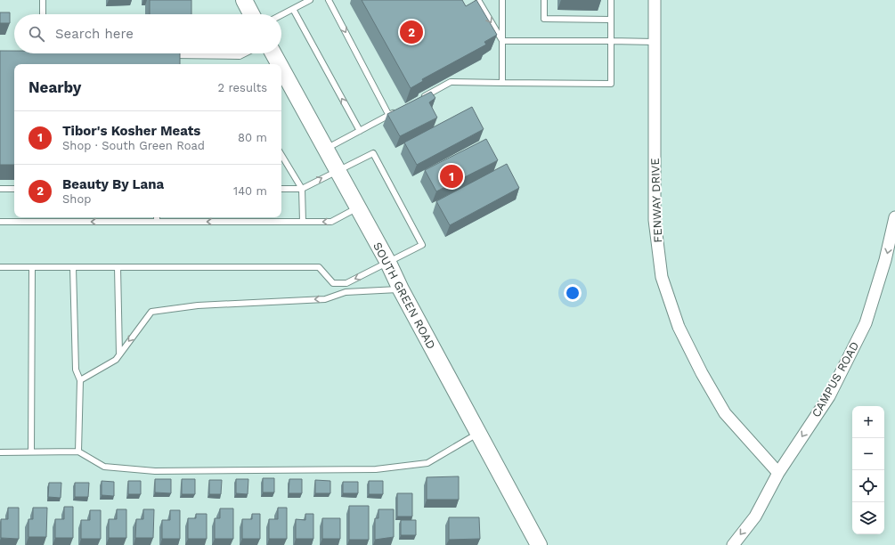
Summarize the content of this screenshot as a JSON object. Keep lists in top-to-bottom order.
{
  "streets": {
    "main road": ["SOUTH GREEN ROAD"],
    "street": ["FENWAY DRIVE", "CAMPUS ROAD"]
  },
  "crossings": [
    ["FENWAY DRIVE", "CAMPUS ROAD"]
  ],
  "one_way": ["CAMPUS ROAD"],
  "page": {
    "search": "Search here",
    "pins": ["2", "1"],
    "heading": ["Nearby", "2 results"],
    "list": [
      {
        "mark": "1",
        "name": "Tibor's Kosher Meats",
        "note": "Shop · South Green Road",
        "value": "80 m"
      },
      {
        "mark": "2",
        "name": "Beauty By Lana",
        "note": "Shop",
        "value": "140 m"
      }
    ],
    "map_buttons": ["+", "−"]
  }
}
